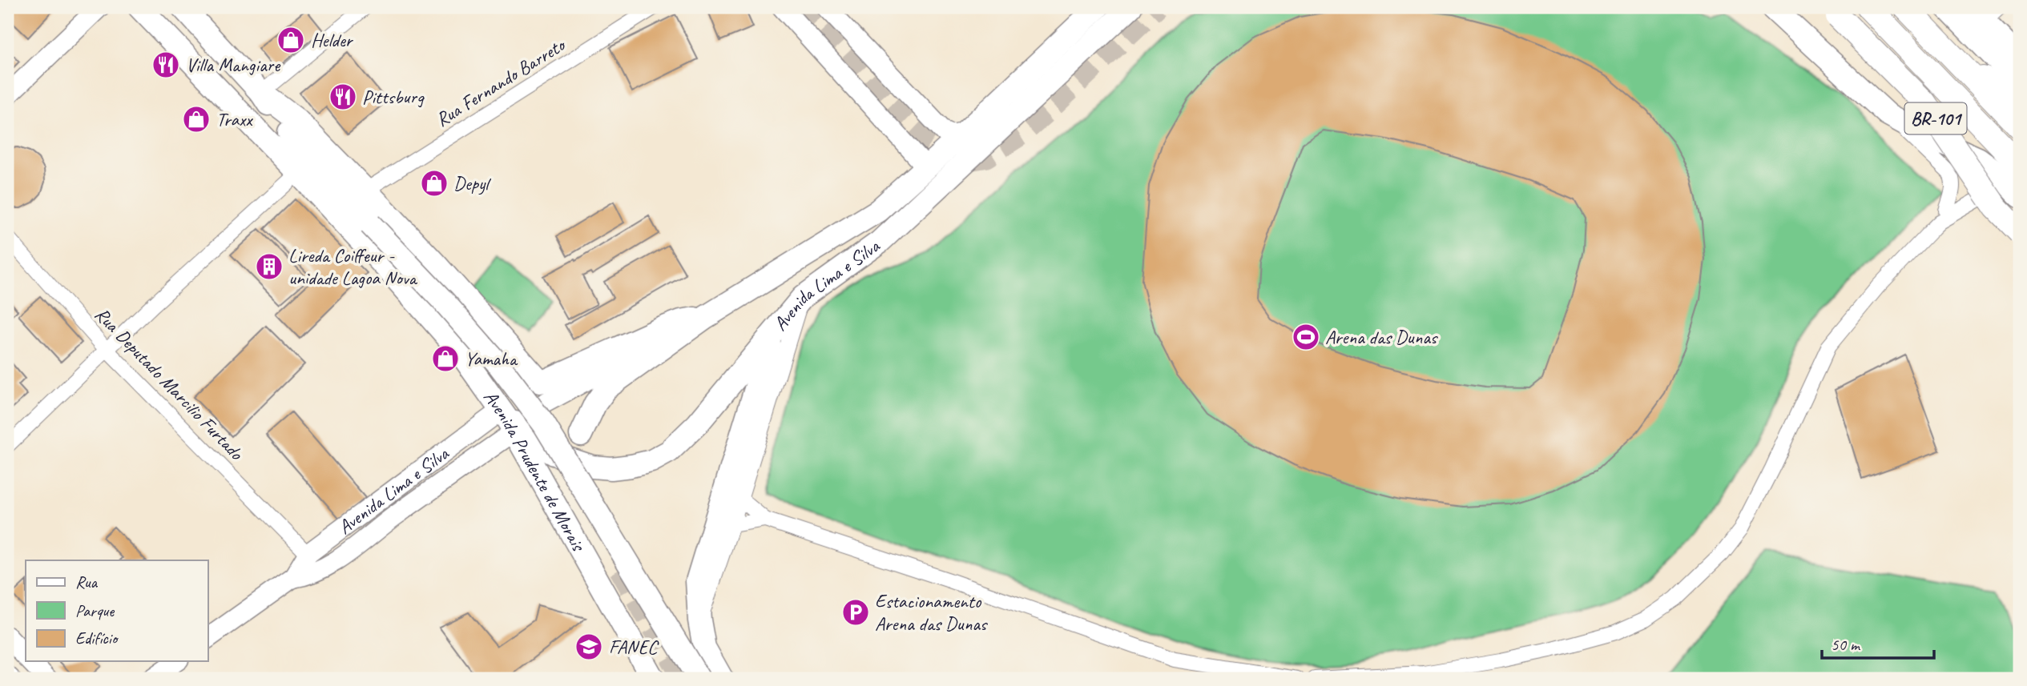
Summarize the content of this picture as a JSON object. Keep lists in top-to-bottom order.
{
  "streets": {
    "highway": ["BR-101"],
    "main road": ["Avenida Lima e Silva", "Avenida Prudente de Morais"],
    "street": ["Rua Fernando Barreto", "Rua Deputado Marcilio Furtado"]
  },
  "crossings": [
    ["Avenida Lima e Silva", "Rua Deputado Marcilio Furtado"],
    ["Avenida Lima e Silva", "Avenida Prudente de Morais"]
  ],
  "places": {
    "shop": [
      "Helder",
      "Traxx",
      "Depyl",
      "Yamaha"
    ],
    "restaurant": ["Villa Mangiare", "Pittsburg"],
    "building": ["Lireda Coiffeur - unidade Lagoa Nova"],
    "sports": ["Arena das Dunas"],
    "parking": ["Estacionamento Arena das Dunas"],
    "school or university": ["FANEC"]
  },
  "legend": ["Rua", "Parque", "Edifício"],
  "scale_bar": "50 m"
}
